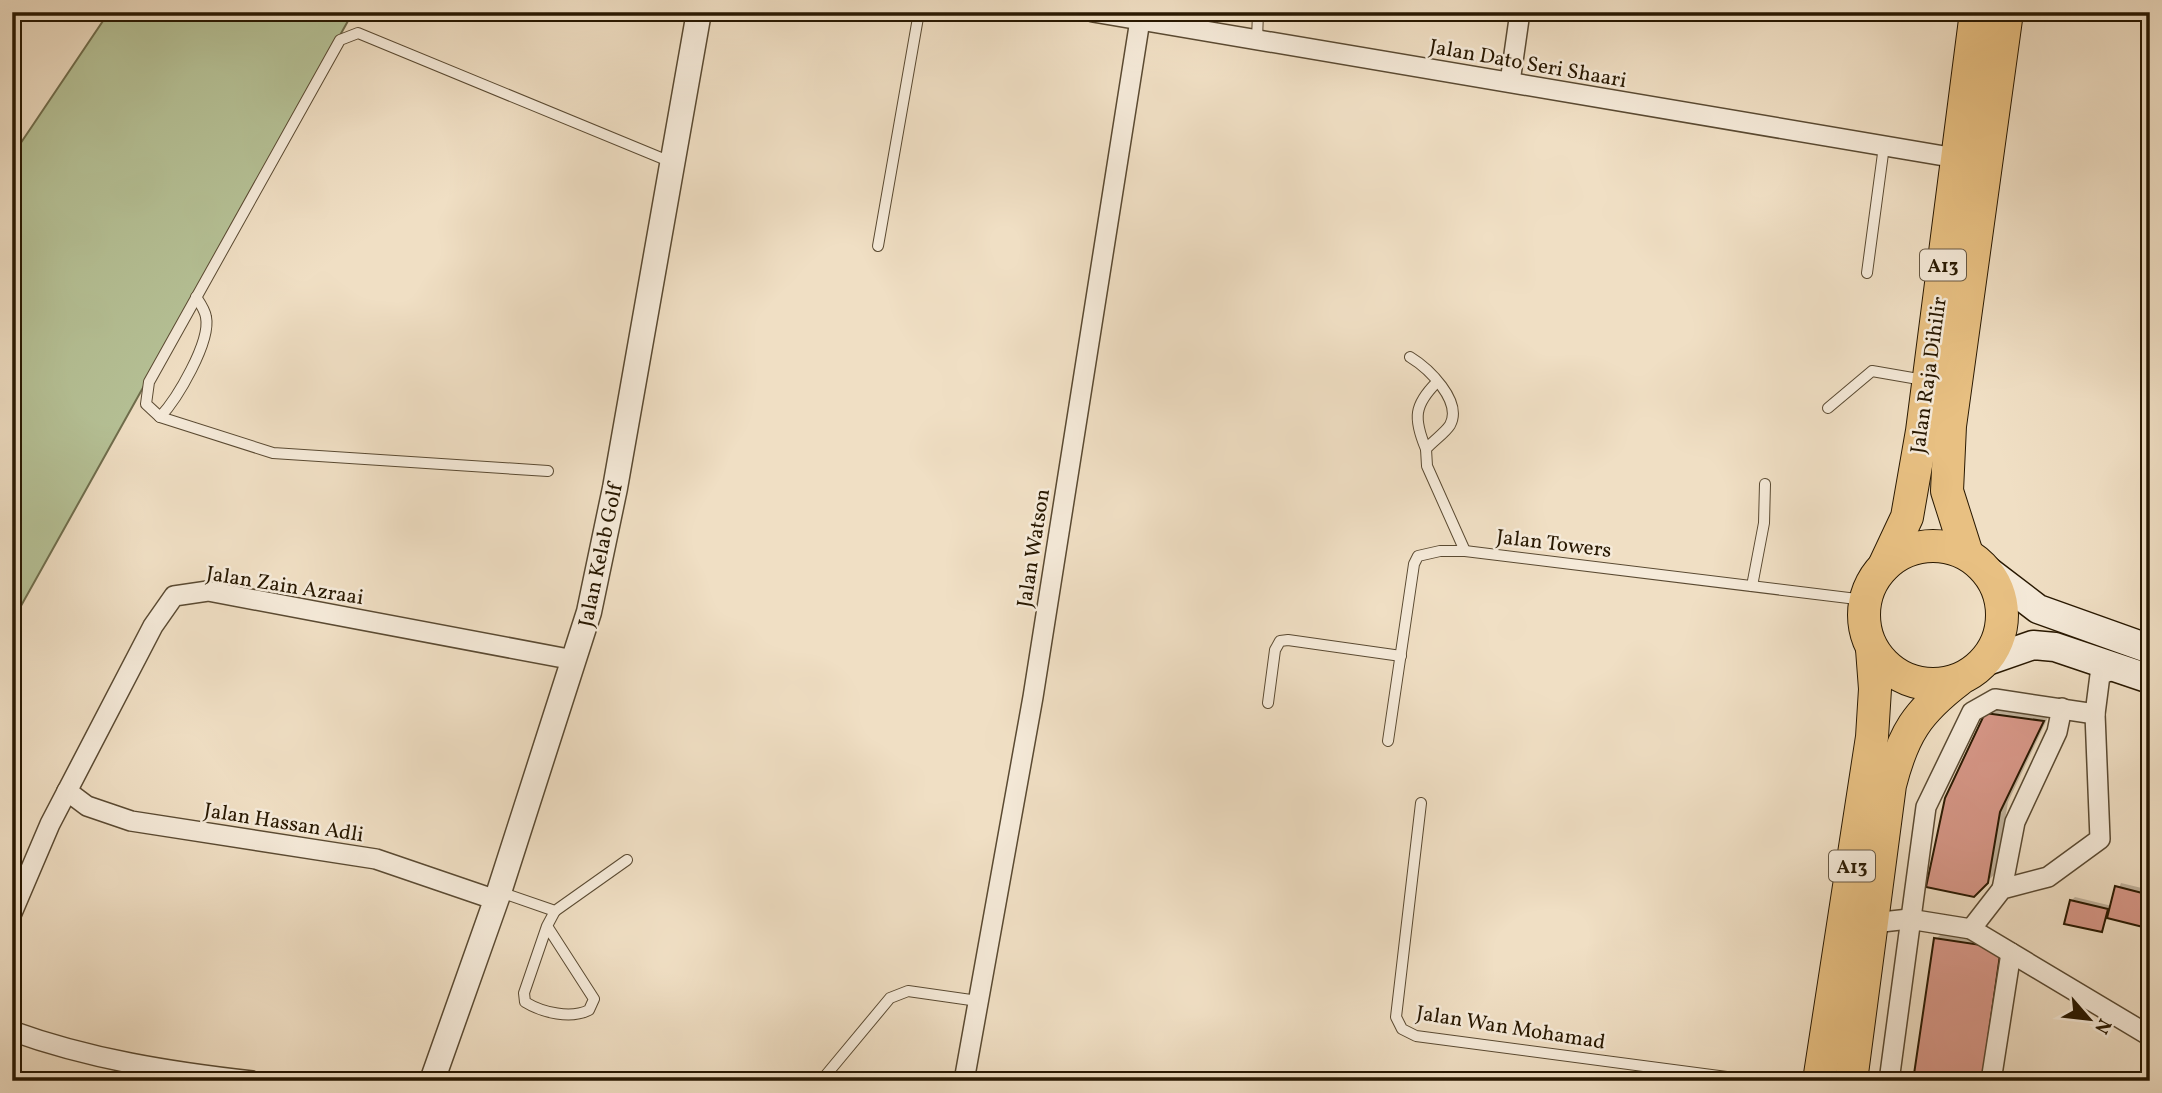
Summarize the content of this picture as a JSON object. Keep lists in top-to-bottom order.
{
  "streets": {
    "main road": ["A13", "Jalan Raja Dihilir"],
    "street": [
      "Jalan Dato Seri Shaari",
      "Jalan Watson",
      "Jalan Kelab Golf",
      "Jalan Zain Azraai",
      "Jalan Hassan Adli"
    ],
    "lane": ["Jalan Towers", "Jalan Wan Mohamad"]
  },
  "crossings": [
    ["Jalan Dato Seri Shaari", "Jalan Raja Dihilir"],
    ["Jalan Dato Seri Shaari", "Jalan Watson"],
    ["A13", "Jalan Raja Dihilir"],
    ["A13", "Jalan Towers"],
    ["Jalan Raja Dihilir", "Jalan Towers"],
    ["Jalan Kelab Golf", "Jalan Zain Azraai"],
    ["Jalan Kelab Golf", "Jalan Hassan Adli"],
    ["Jalan Zain Azraai", "Jalan Hassan Adli"]
  ],
  "north": "bottom right"
}
